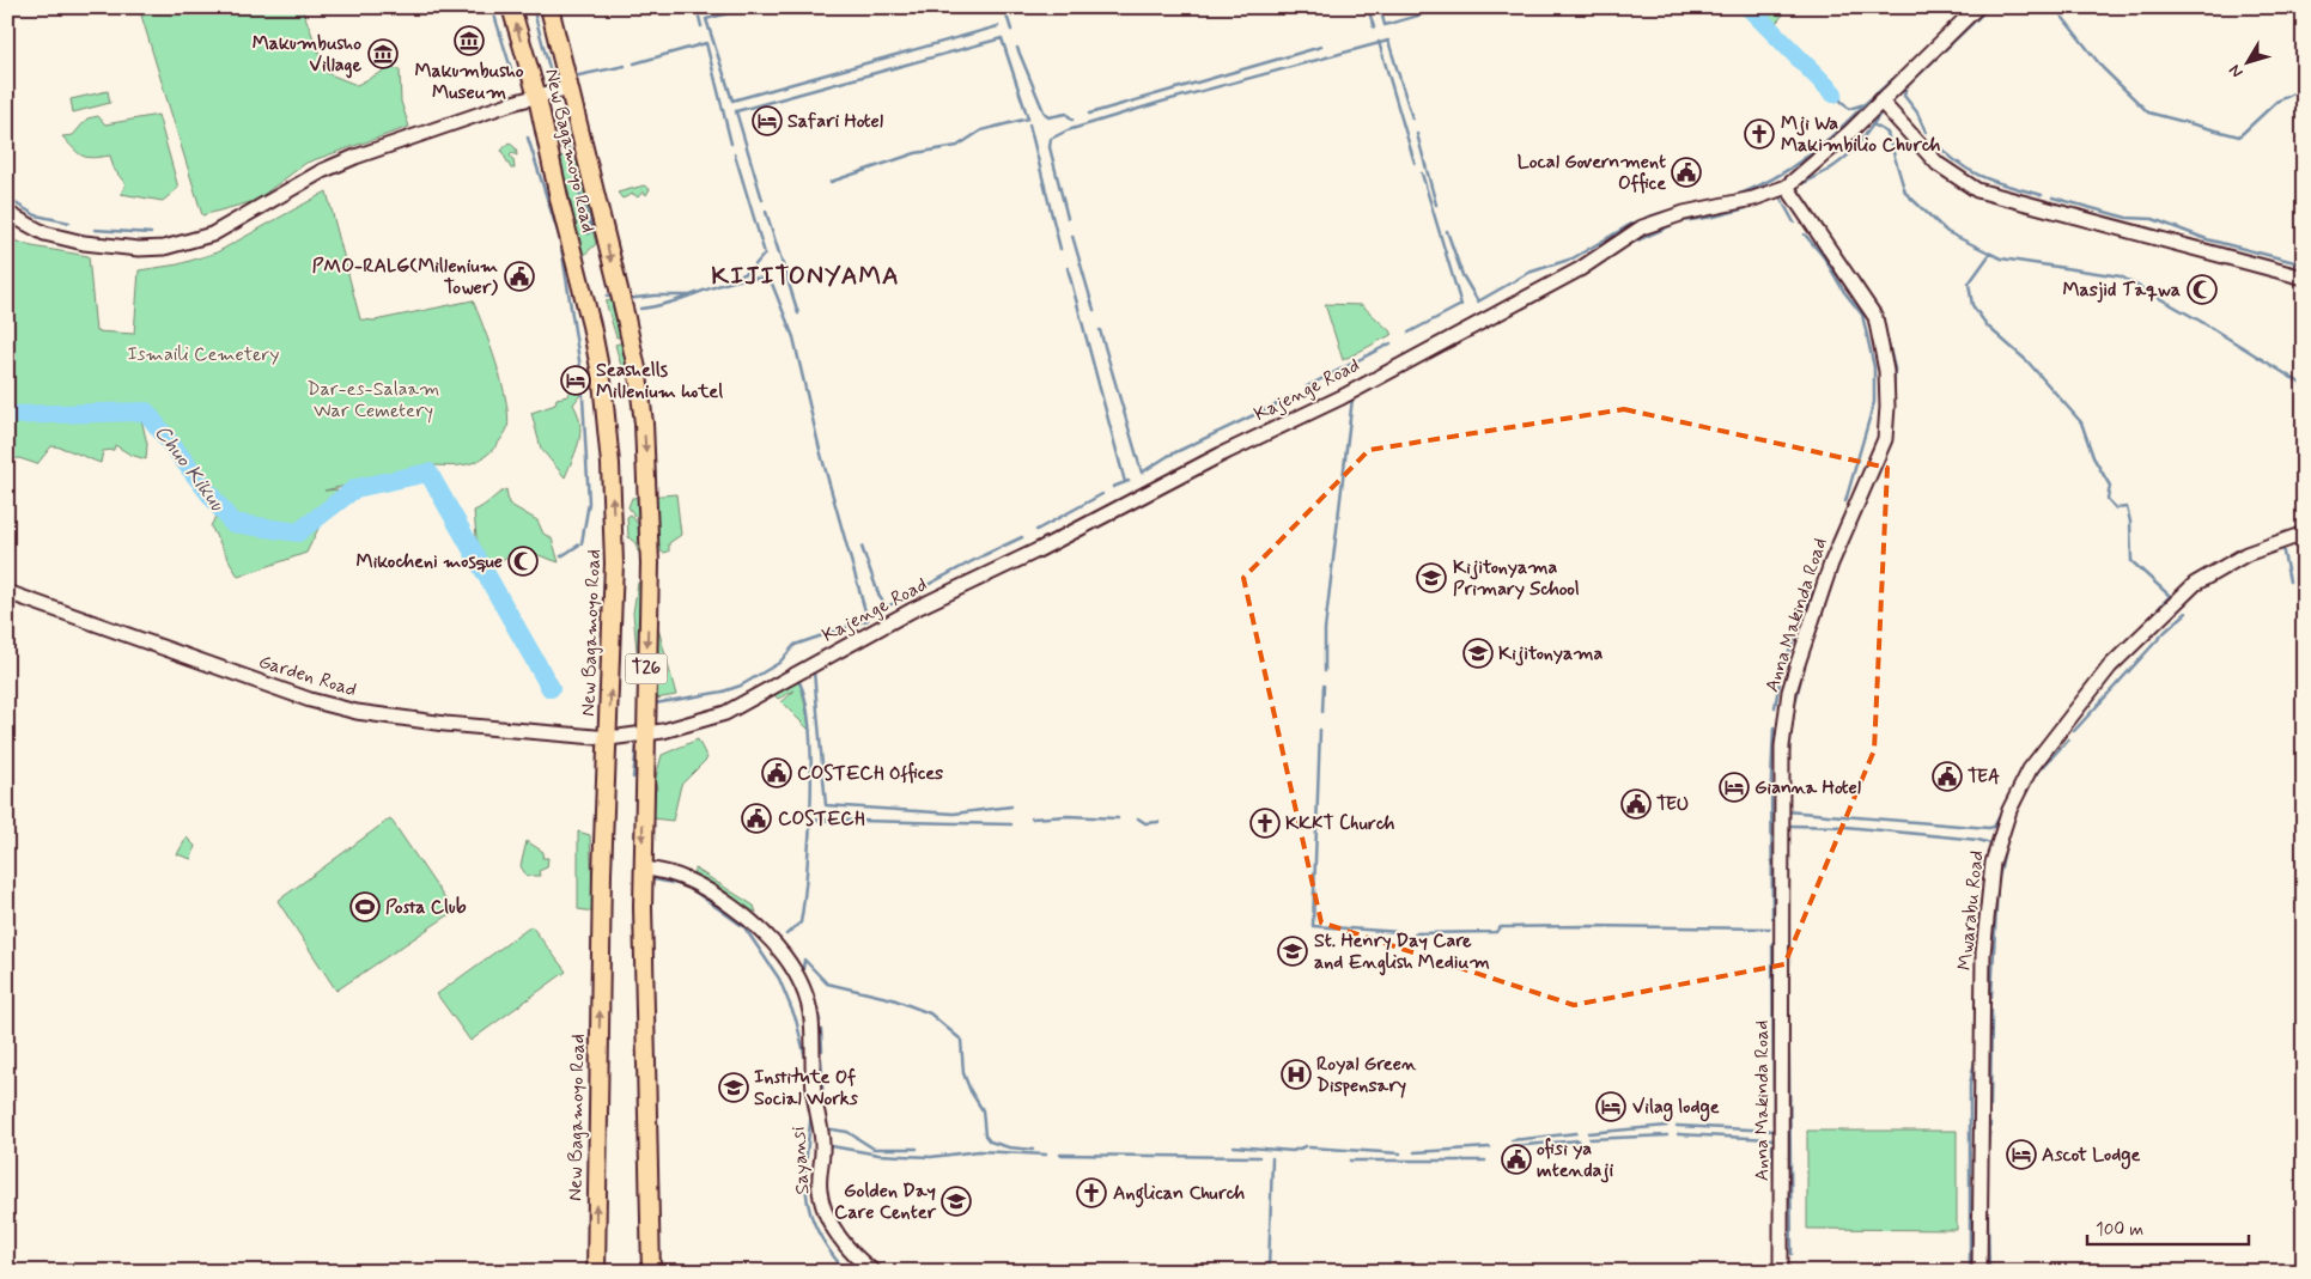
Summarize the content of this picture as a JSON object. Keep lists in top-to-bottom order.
{
  "streets": {
    "highway": ["New Bagamoyo Road", "T26"],
    "street": [
      "Kajenge Road",
      "Anna Makinda Road",
      "Garden Road",
      "Mwarabu Road",
      "Sayansi"
    ]
  },
  "crossings": [
    ["New Bagamoyo Road", "Kajenge Road"],
    ["New Bagamoyo Road", "Garden Road"],
    ["New Bagamoyo Road", "Sayansi"],
    ["Kajenge Road", "Anna Makinda Road"],
    ["Kajenge Road", "Garden Road"]
  ],
  "districts": ["KIJITONYAMA"],
  "water": ["Chuo Kikuu"],
  "parks": ["Ismaili Cemetery", "Dar-es-Salaam War Cemetery"],
  "places": {
    "museum": ["Makumbusho Museum", "Makumbusho Village"],
    "hotel": [
      "Safari Hotel",
      "Seashells Millenium hotel",
      "Gianna Hotel",
      "Vilag lodge",
      "Ascot Lodge"
    ],
    "church": ["Mji Wa Makimbilio Church", "KKKT Church", "Anglican Church"],
    "public building": [
      "Local Government Office",
      "PMO-RALG(Millenium Tower)",
      "COSTECH Offices",
      "TEA",
      "TEU",
      "COSTECH",
      "ofisi ya mtendaji"
    ],
    "mosque": ["Masjid Taqwa", "Mikocheni mosque"],
    "school or university": [
      "Kijitonyama Primary School",
      "Kijitonyama",
      "St. Henry Day Care and English Medium",
      "Institute Of Social Works",
      "Golden Day Care Center"
    ],
    "sports": ["Posta Club"],
    "hospital": ["Royal Green Dispensary"]
  },
  "scale_bar": "100 m",
  "north": "bottom left"
}
